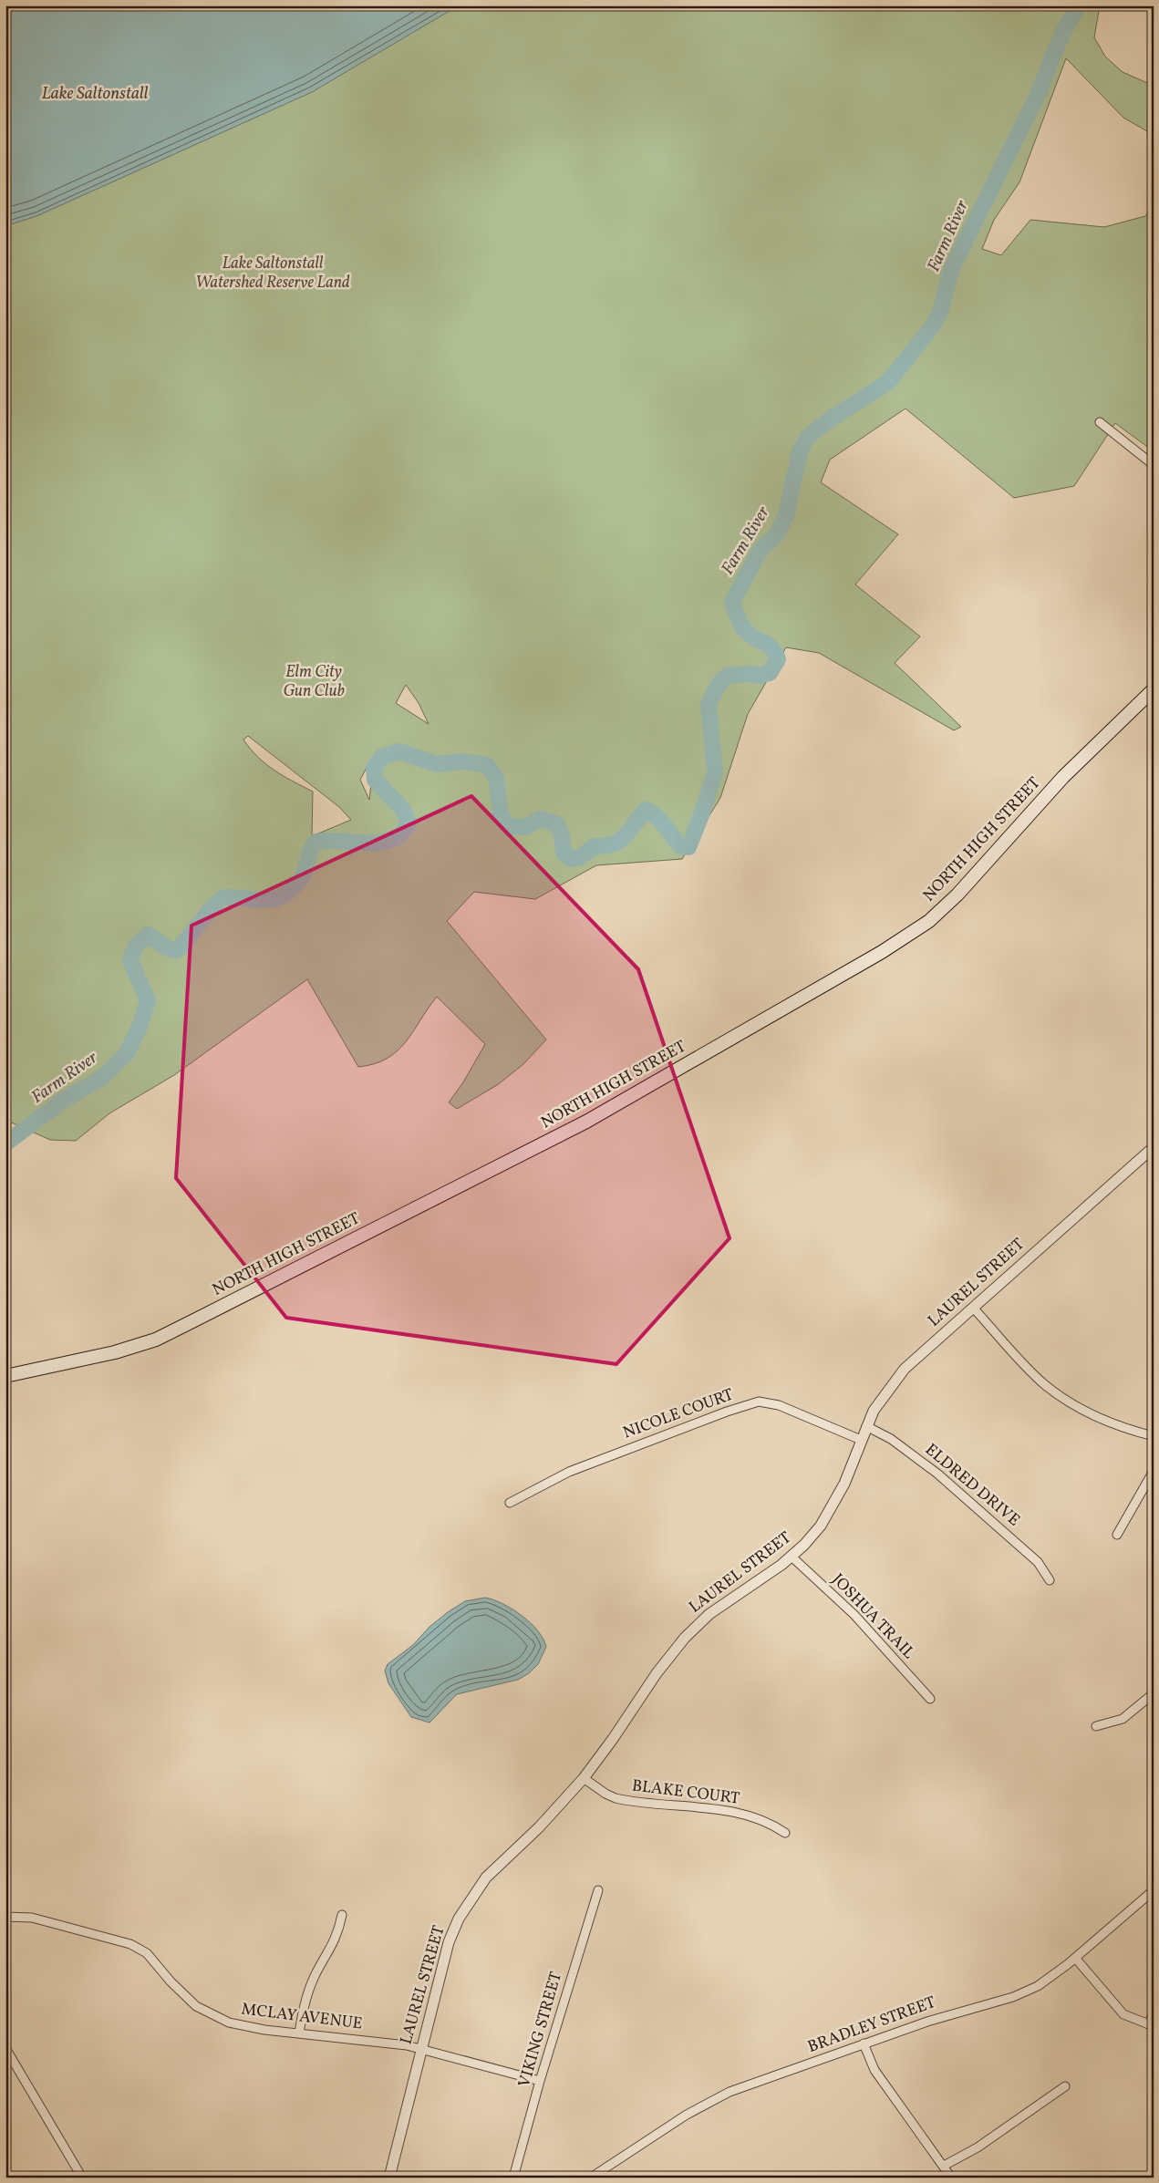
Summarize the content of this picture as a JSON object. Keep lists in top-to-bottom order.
{
  "streets": {
    "main road": ["NORTH HIGH STREET"],
    "street": [
      "LAUREL STREET",
      "NICOLE COURT",
      "ELDRED DRIVE",
      "JOSHUA TRAIL",
      "BLAKE COURT",
      "MCLAY AVENUE",
      "BRADLEY STREET",
      "VIKING STREET"
    ]
  },
  "crossings": [
    ["LAUREL STREET", "NICOLE COURT"],
    ["LAUREL STREET", "ELDRED DRIVE"],
    ["LAUREL STREET", "JOSHUA TRAIL"],
    ["LAUREL STREET", "BLAKE COURT"],
    ["LAUREL STREET", "MCLAY AVENUE"],
    ["MCLAY AVENUE", "VIKING STREET"]
  ],
  "water": ["Lake Saltonstall", "Farm River"],
  "parks": ["Lake Saltonstall Watershed Reserve Land", "Elm City Gun Club"]
}
